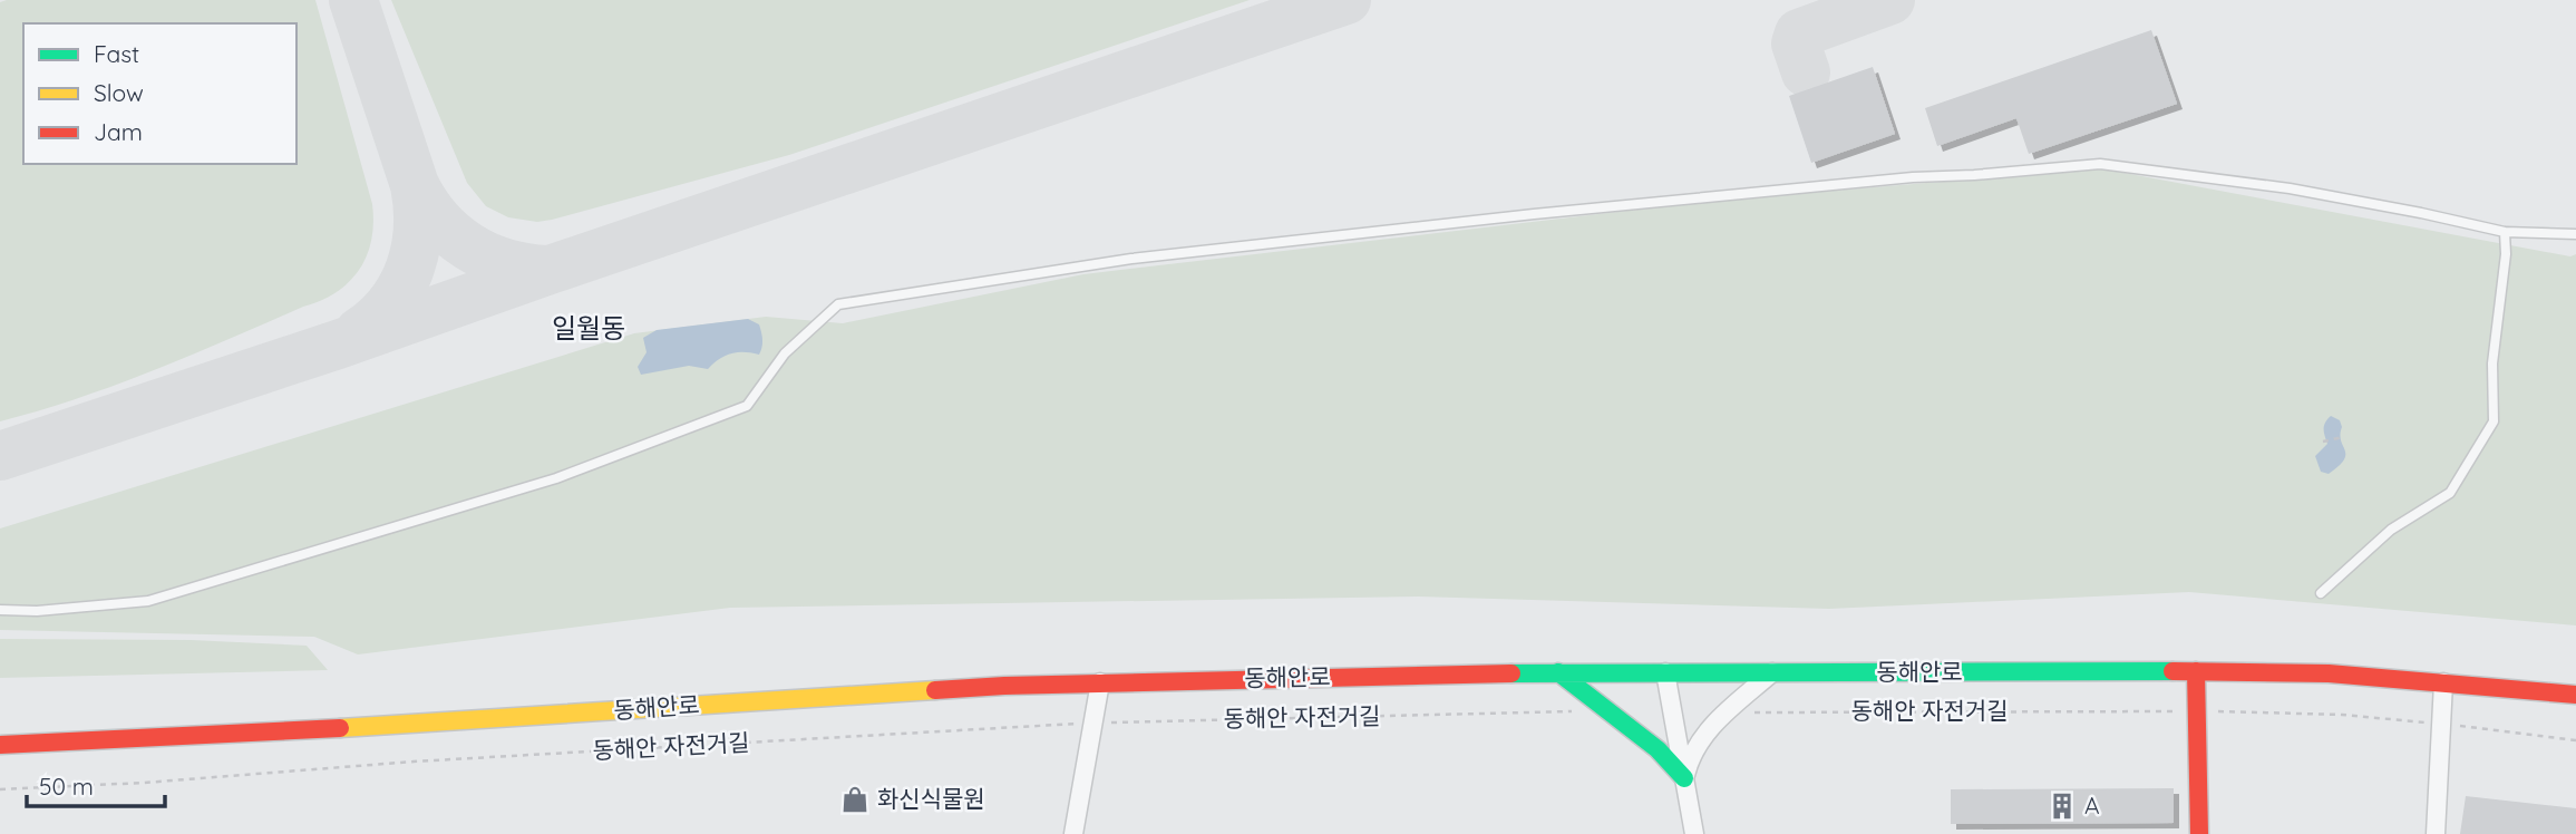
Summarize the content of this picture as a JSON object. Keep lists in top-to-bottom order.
{
  "streets": {
    "main road": ["동해안로"],
    "path": ["동해안 자전거길"]
  },
  "districts": ["일월동"],
  "places": {
    "shop": ["화신식물원"],
    "building": ["A"]
  },
  "legend": ["Fast", "Slow", "Jam"],
  "scale_bar": "50 m"
}
